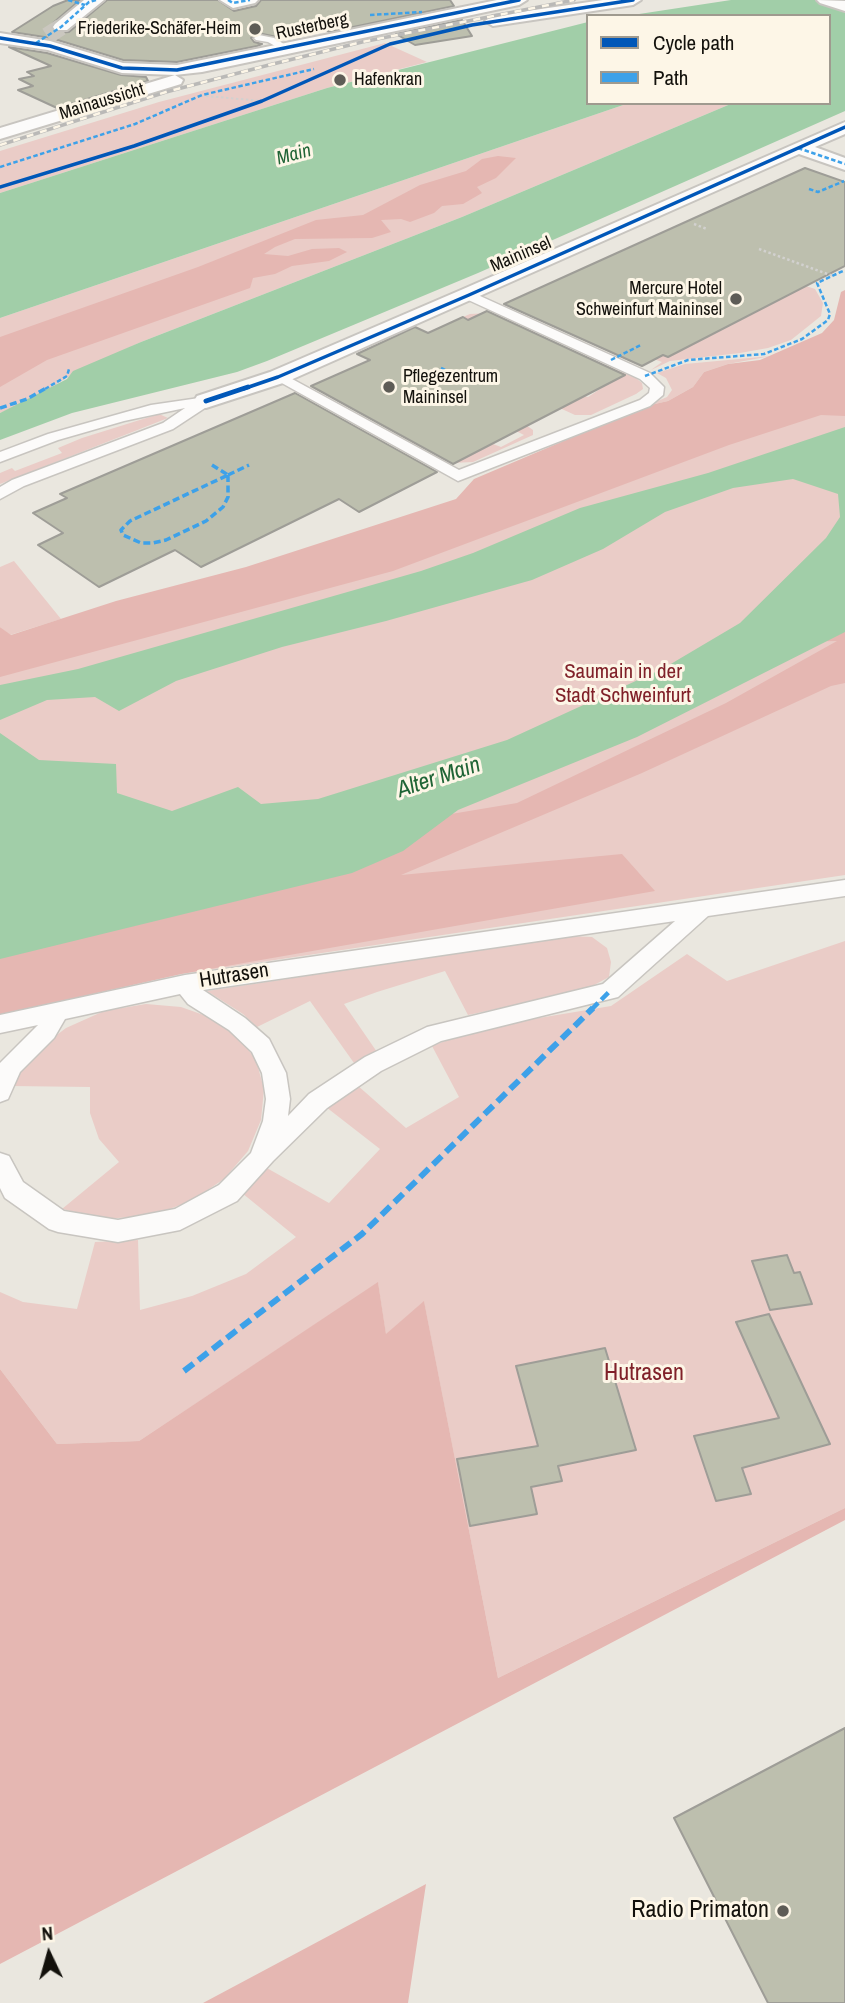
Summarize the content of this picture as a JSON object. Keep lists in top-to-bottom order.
{
  "streets": {
    "street": ["Rusterberg", "Mainaussicht", "Maininsel"],
    "lane": ["Hutrasen"]
  },
  "crossings": [
    ["Rusterberg", "Mainaussicht"]
  ],
  "water": ["Main", "Alter Main"],
  "parks": ["Saumain in der Stadt Schweinfurt", "Hutrasen"],
  "places": [
    "Friederike-Schäfer-Heim",
    "Hafenkran",
    "Mercure Hotel Schweinfurt Maininsel",
    "Pflegezentrum Maininsel",
    "Radio Primaton"
  ],
  "legend": ["Cycle path", "Path"],
  "north": "top"
}
